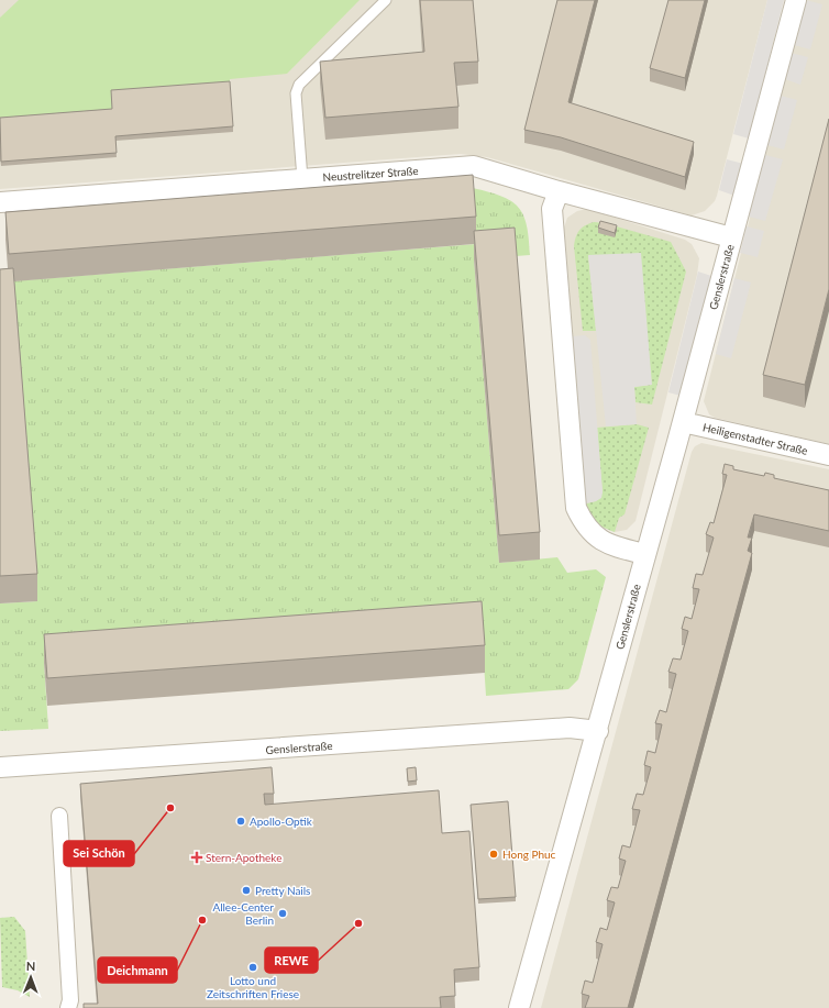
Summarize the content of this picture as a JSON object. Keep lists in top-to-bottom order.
{
  "streets": {
    "street": ["Neustrelitzer Straße", "Genslerstraße", "Heiligenstadter Straße"]
  },
  "crossings": [
    ["Neustrelitzer Straße", "Genslerstraße"],
    ["Genslerstraße", "Heiligenstadter Straße"]
  ],
  "places": {
    "other": [
      "Sei Schön",
      "Apollo-Optik",
      "Hong Phuc",
      "Pretty Nails",
      "Allee-Center Berlin",
      "Deichmann",
      "REWE",
      "Lotto und Zeitschriften Friese"
    ],
    "health": ["Stern-Apotheke"]
  },
  "north": "top"
}
